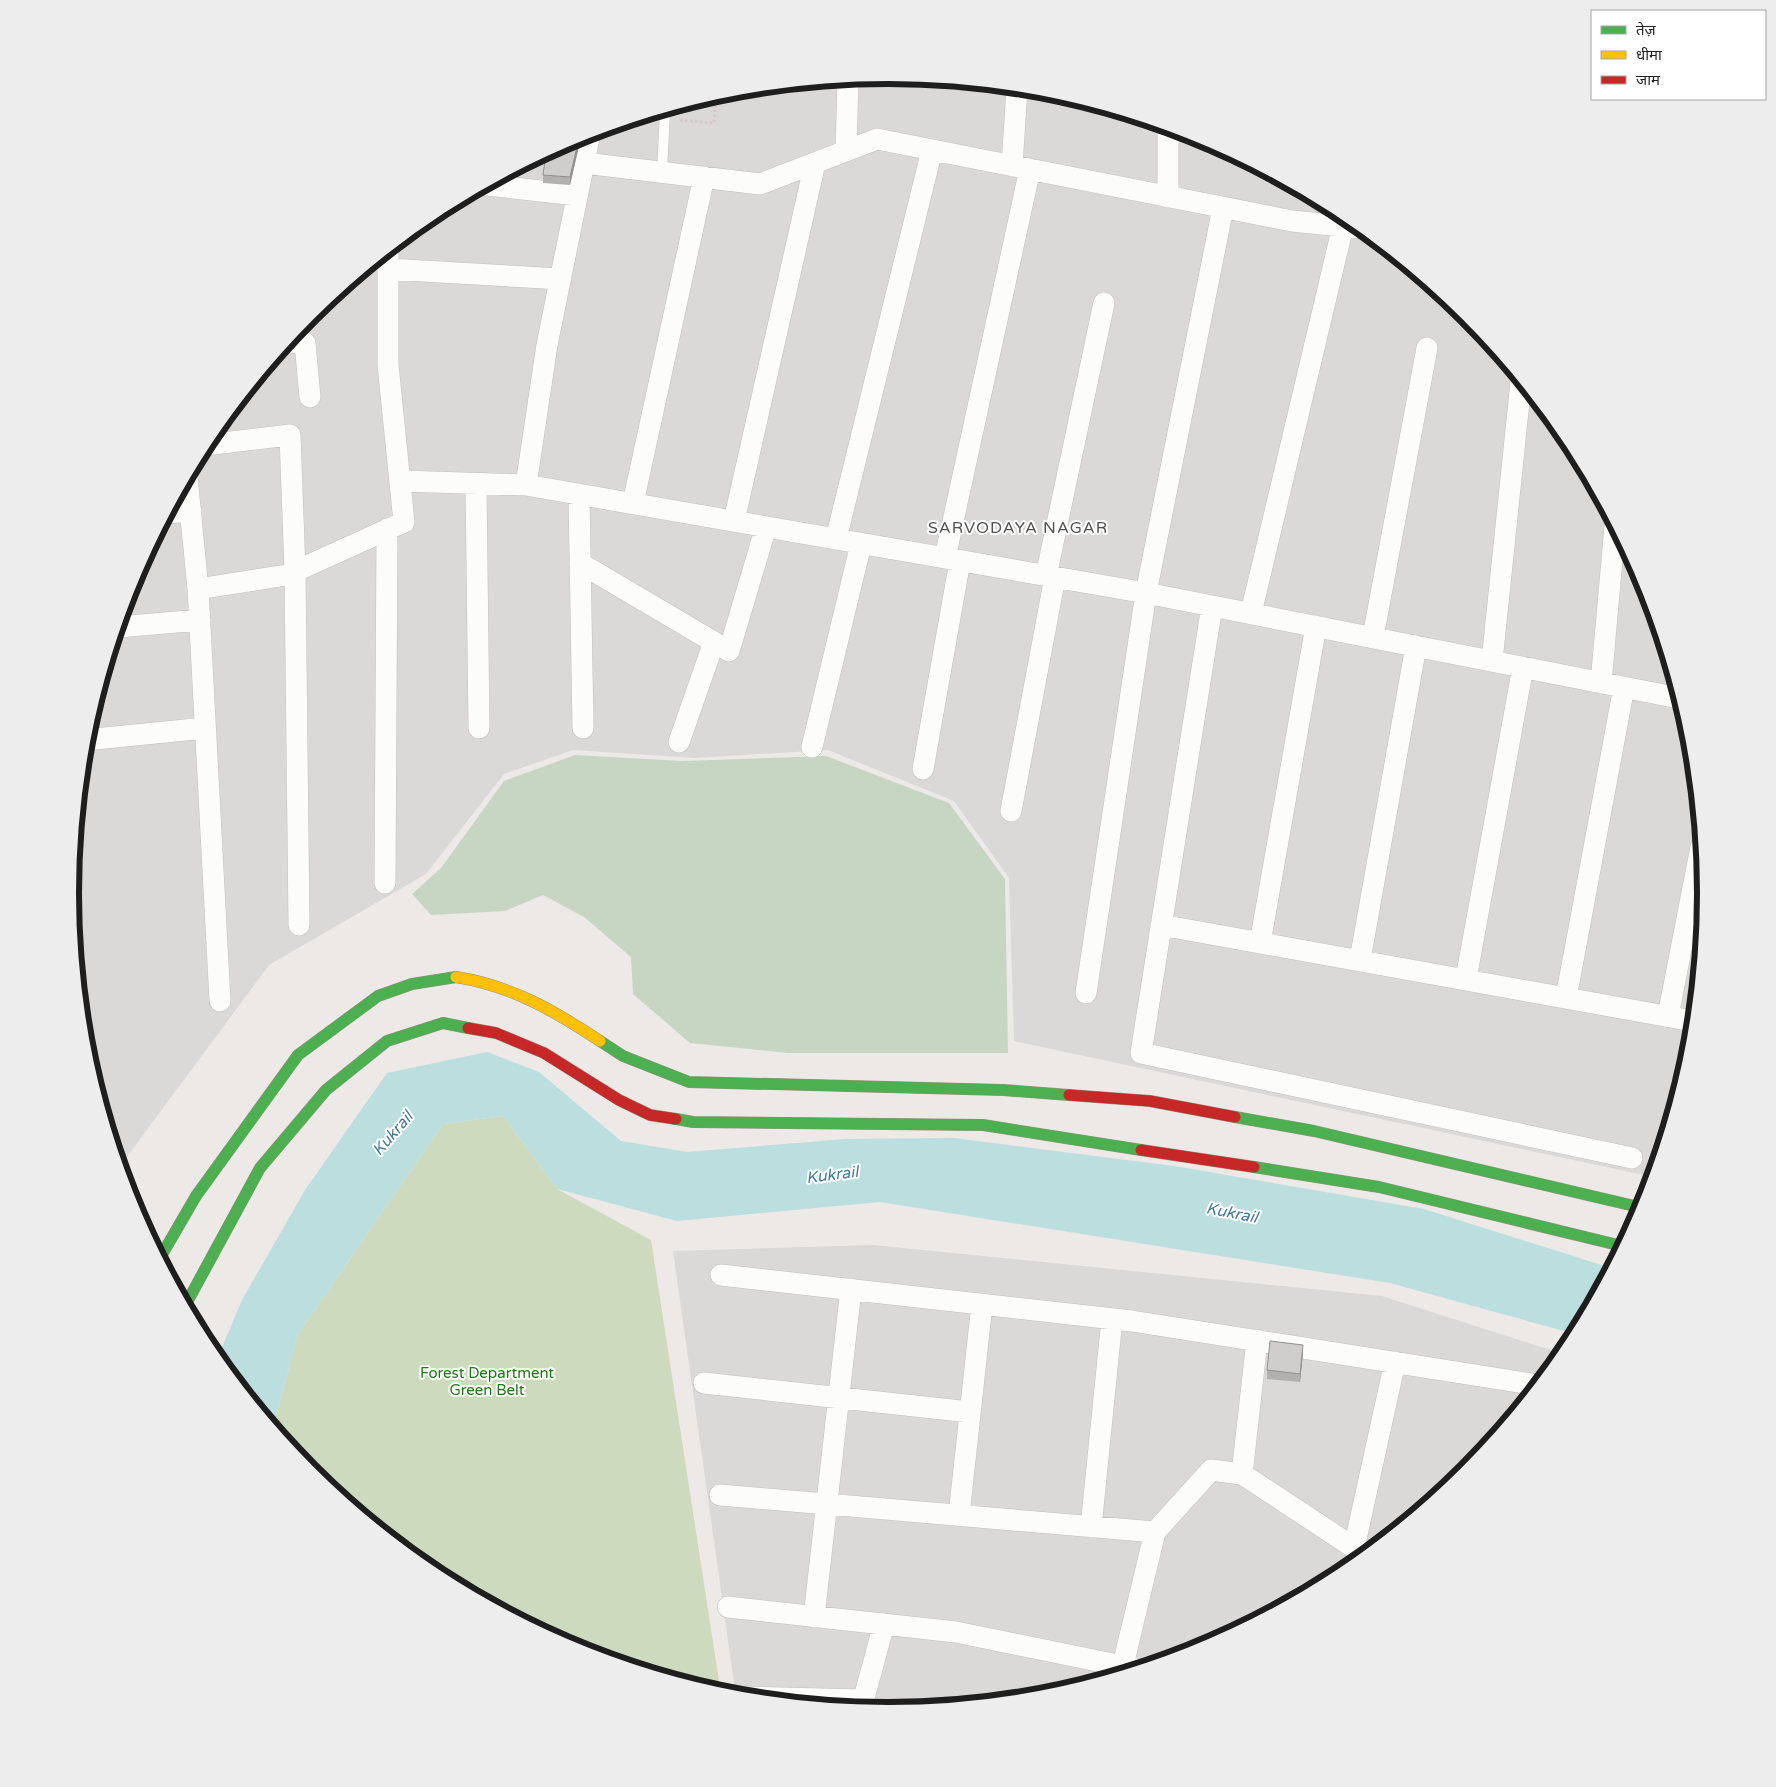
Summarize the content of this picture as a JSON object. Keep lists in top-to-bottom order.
{
  "districts": ["SARVODAYA NAGAR"],
  "water": ["Kukrail"],
  "parks": ["Forest Department Green Belt"],
  "legend": ["तेज़", "धीमा", "जाम"]
}
